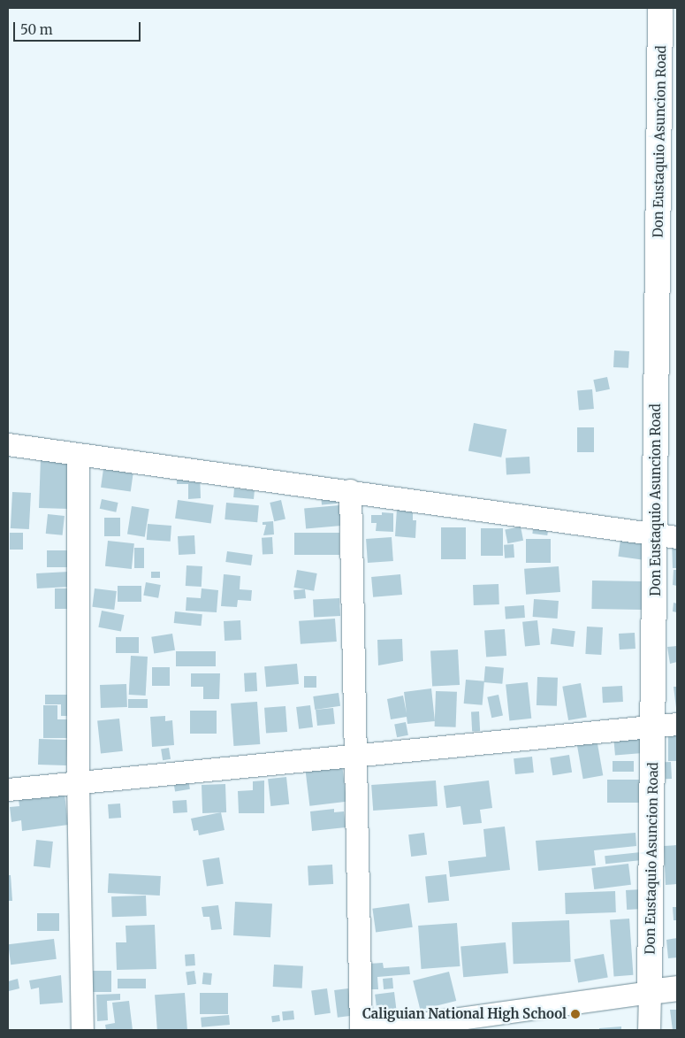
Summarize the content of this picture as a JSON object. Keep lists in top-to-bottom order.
{
  "streets": {
    "main road": ["Don Eustaquio Asuncion Road"]
  },
  "places": ["Caliguian National High School"],
  "scale_bar": "50 m"
}
